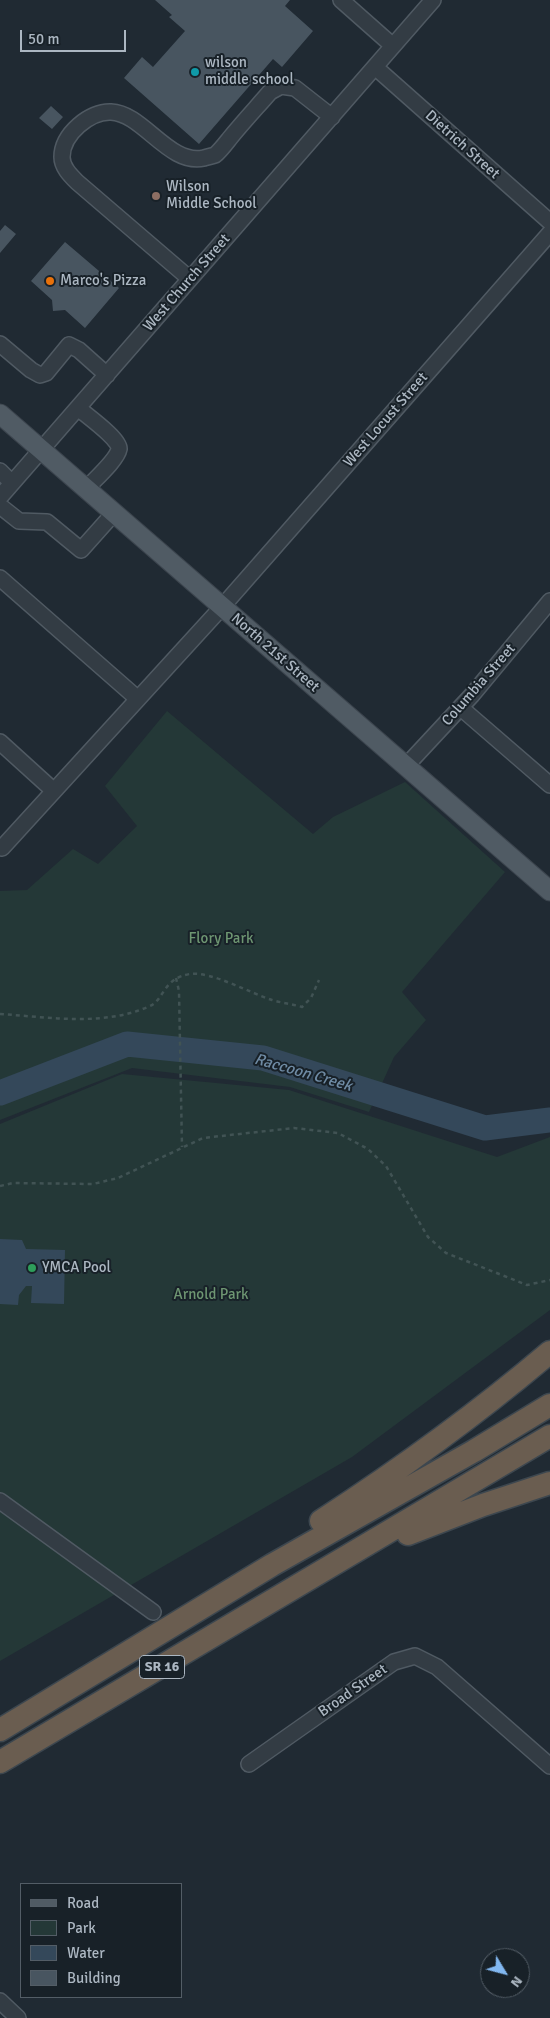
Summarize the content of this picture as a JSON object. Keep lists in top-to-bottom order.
{
  "streets": {
    "highway": ["SR 16"],
    "main road": ["North 21st Street"],
    "street": [
      "Dietrich Street",
      "West Church Street",
      "West Locust Street",
      "Columbia Street",
      "Broad Street"
    ]
  },
  "crossings": [
    ["Dietrich Street", "West Church Street"],
    ["West Church Street", "North 21st Street"],
    ["West Locust Street", "North 21st Street"],
    ["North 21st Street", "Columbia Street"]
  ],
  "water": ["Raccoon Creek"],
  "parks": ["Flory Park", "Arnold Park"],
  "places": [
    "wilson middle school",
    "Wilson Middle School",
    "Marco's Pizza",
    "YMCA Pool"
  ],
  "legend": [
    "Road",
    "Park",
    "Water",
    "Building"
  ],
  "scale_bar": "50 m",
  "north": "bottom right"
}
